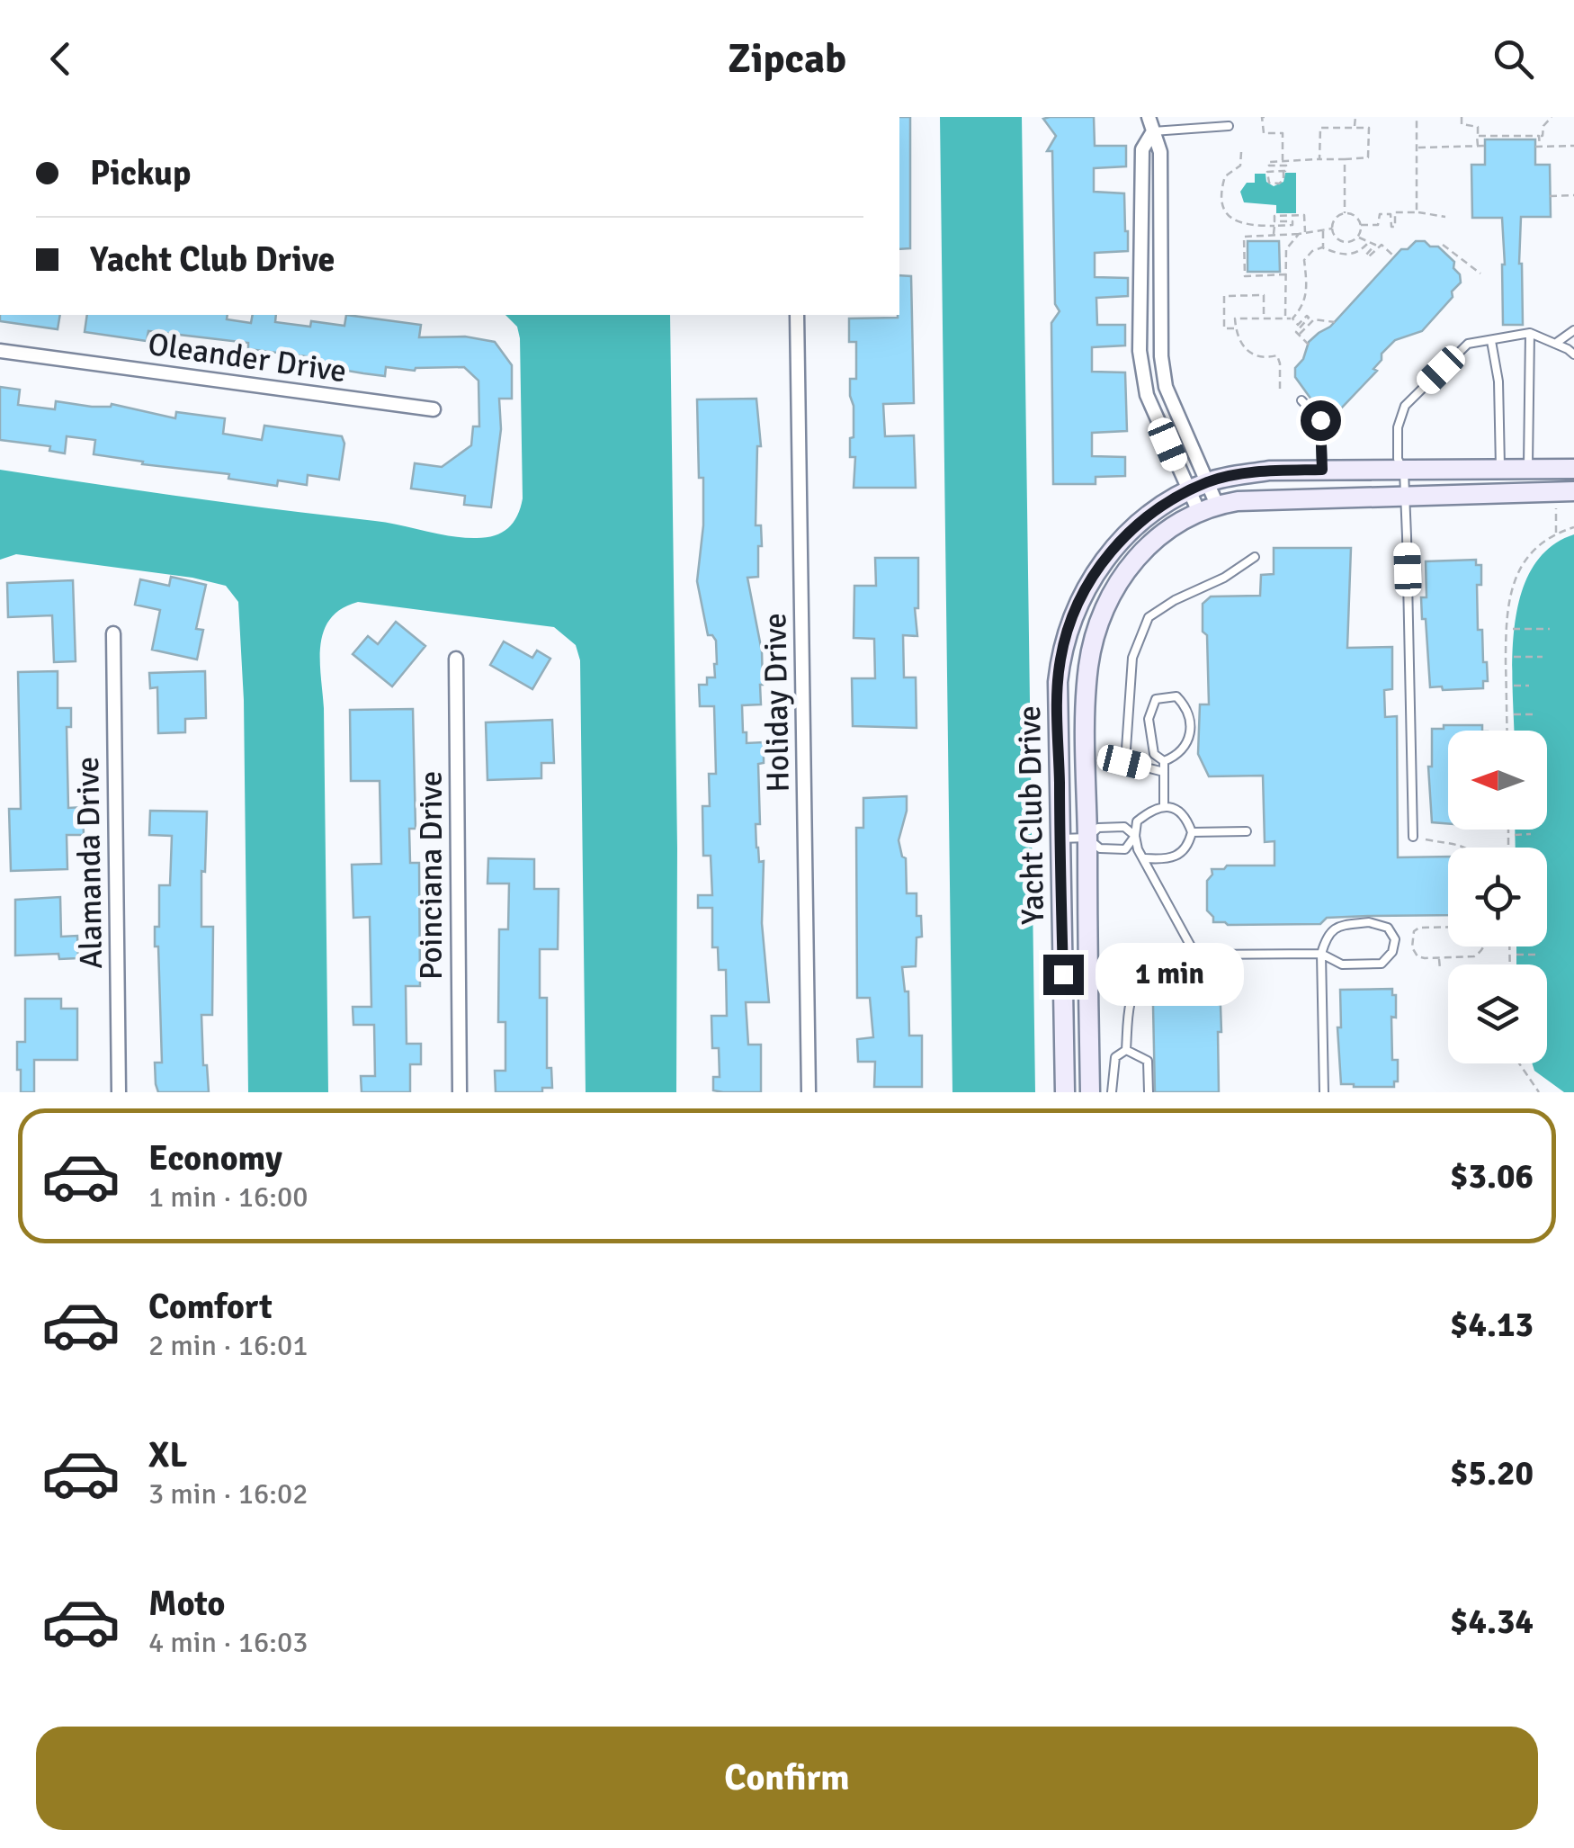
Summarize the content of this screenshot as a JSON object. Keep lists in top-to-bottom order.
{
  "streets": {
    "street": [
      "Oleander Drive",
      "Holiday Drive",
      "Yacht Club Drive",
      "Alamanda Drive",
      "Poinciana Drive"
    ]
  },
  "north": "left",
  "page": {
    "header": "Zipcab",
    "banner": ["Pickup", "Yacht Club Drive"],
    "bubble": "1 min",
    "list": [
      {
        "name": "Economy",
        "note": "1 min · 16:00",
        "value": "$3.06"
      },
      {
        "name": "Comfort",
        "note": "2 min · 16:01",
        "value": "$4.13"
      },
      {
        "name": "XL",
        "note": "3 min · 16:02",
        "value": "$5.20"
      },
      {
        "name": "Moto",
        "note": "4 min · 16:03",
        "value": "$4.34"
      }
    ],
    "buttons": "Confirm"
  }
}
